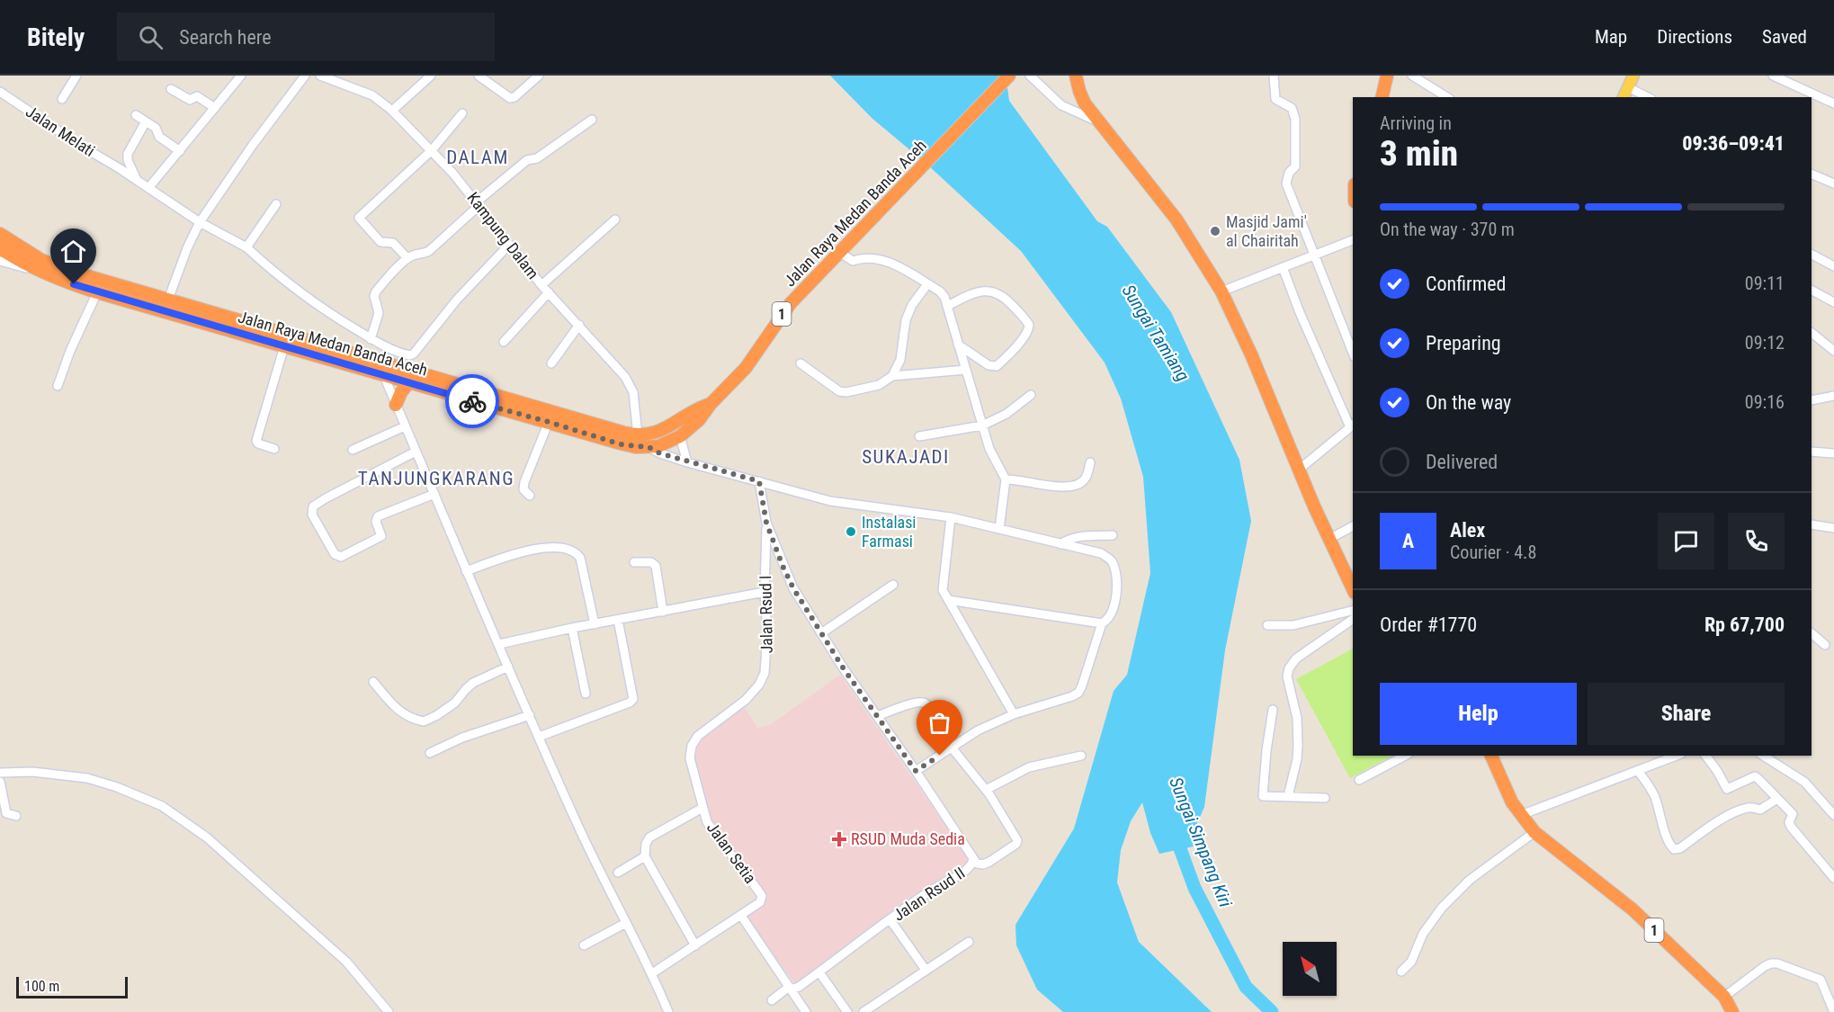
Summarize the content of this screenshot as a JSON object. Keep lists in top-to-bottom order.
{
  "streets": {
    "highway": ["Jalan Raya Medan Banda Aceh", "1"],
    "street": [
      "Jalan Melati",
      "Kampung Dalam",
      "Jalan Rsud I",
      "Jalan Setia",
      "Jalan Rsud II"
    ]
  },
  "crossings": [
    ["Jalan Raya Medan Banda Aceh", "Kampung Dalam"],
    ["Jalan Rsud I", "Jalan Setia"],
    ["Jalan Rsud I", "Jalan Rsud II"]
  ],
  "districts": ["DALAM", "SUKAJADI", "TANJUNGKARANG"],
  "water": ["Sungai Tamiang", "Sungai Simpang Kiri"],
  "places": {
    "other": ["Masjid Jami' al Chairitah", "Instalasi Farmasi"],
    "health": ["RSUD Muda Sedia"]
  },
  "scale_bar": "100 m",
  "north": "top left",
  "page": {
    "header": "Bitely",
    "search": "Search here",
    "nav": ["Map", "Directions", "Saved"],
    "heading": ["3 min", "Arriving in", "09:36–09:41"],
    "panel": [
      "Alex",
      "Courier · 4.8",
      "Order #1770",
      "Rp 67,700"
    ],
    "bar": "On the way · 370 m",
    "list": [
      ["Confirmed", "09:11"],
      ["Preparing", "09:12"],
      ["On the way", "09:16"],
      "Delivered"
    ],
    "round": "A",
    "buttons": ["Help", "Share"],
    "scale": "100 m"
  }
}
